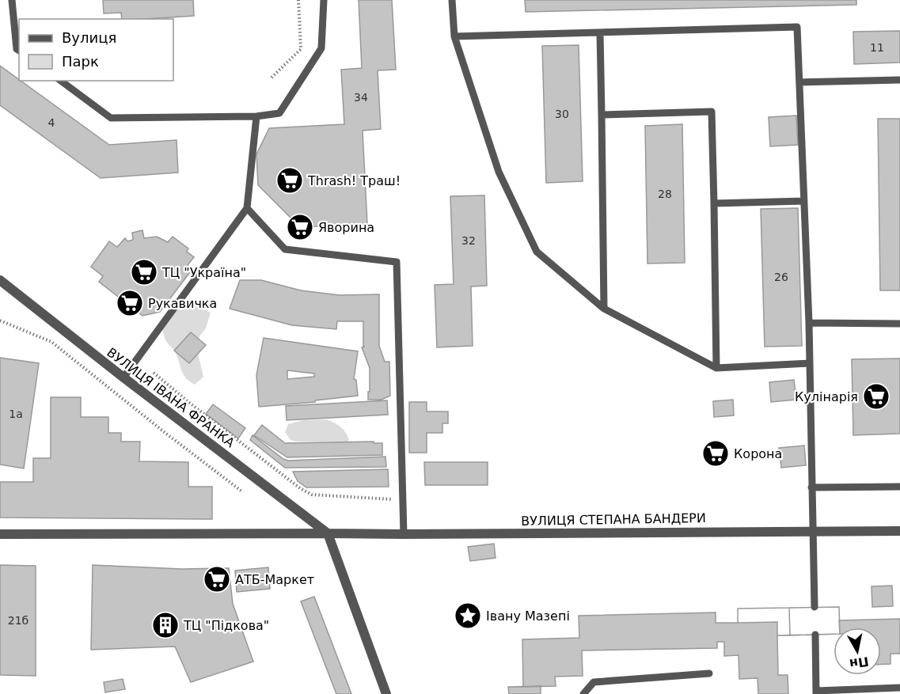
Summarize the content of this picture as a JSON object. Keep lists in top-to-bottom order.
{
  "streets": {
    "street": ["ВУЛИЦЯ ІВАНА ФРАНКА", "ВУЛИЦЯ СТЕПАНА БАНДЕРИ"]
  },
  "crossings": [
    ["ВУЛИЦЯ ІВАНА ФРАНКА", "ВУЛИЦЯ СТЕПАНА БАНДЕРИ"]
  ],
  "places": {
    "supermarket": [
      "Thrash! Траш!",
      "Яворина",
      "ТЦ \"Україна\"",
      "Рукавичка",
      "Кулінарія",
      "Корона",
      "АТБ-Маркет"
    ],
    "place": ["Івану Мазепі"],
    "building": ["ТЦ \"Підкова\""]
  },
  "house_numbers": [
    "11",
    "34",
    "30",
    "4",
    "28",
    "32",
    "26",
    "1а",
    "21б"
  ],
  "legend": ["Вулиця", "Парк"],
  "north": "bottom"
}
